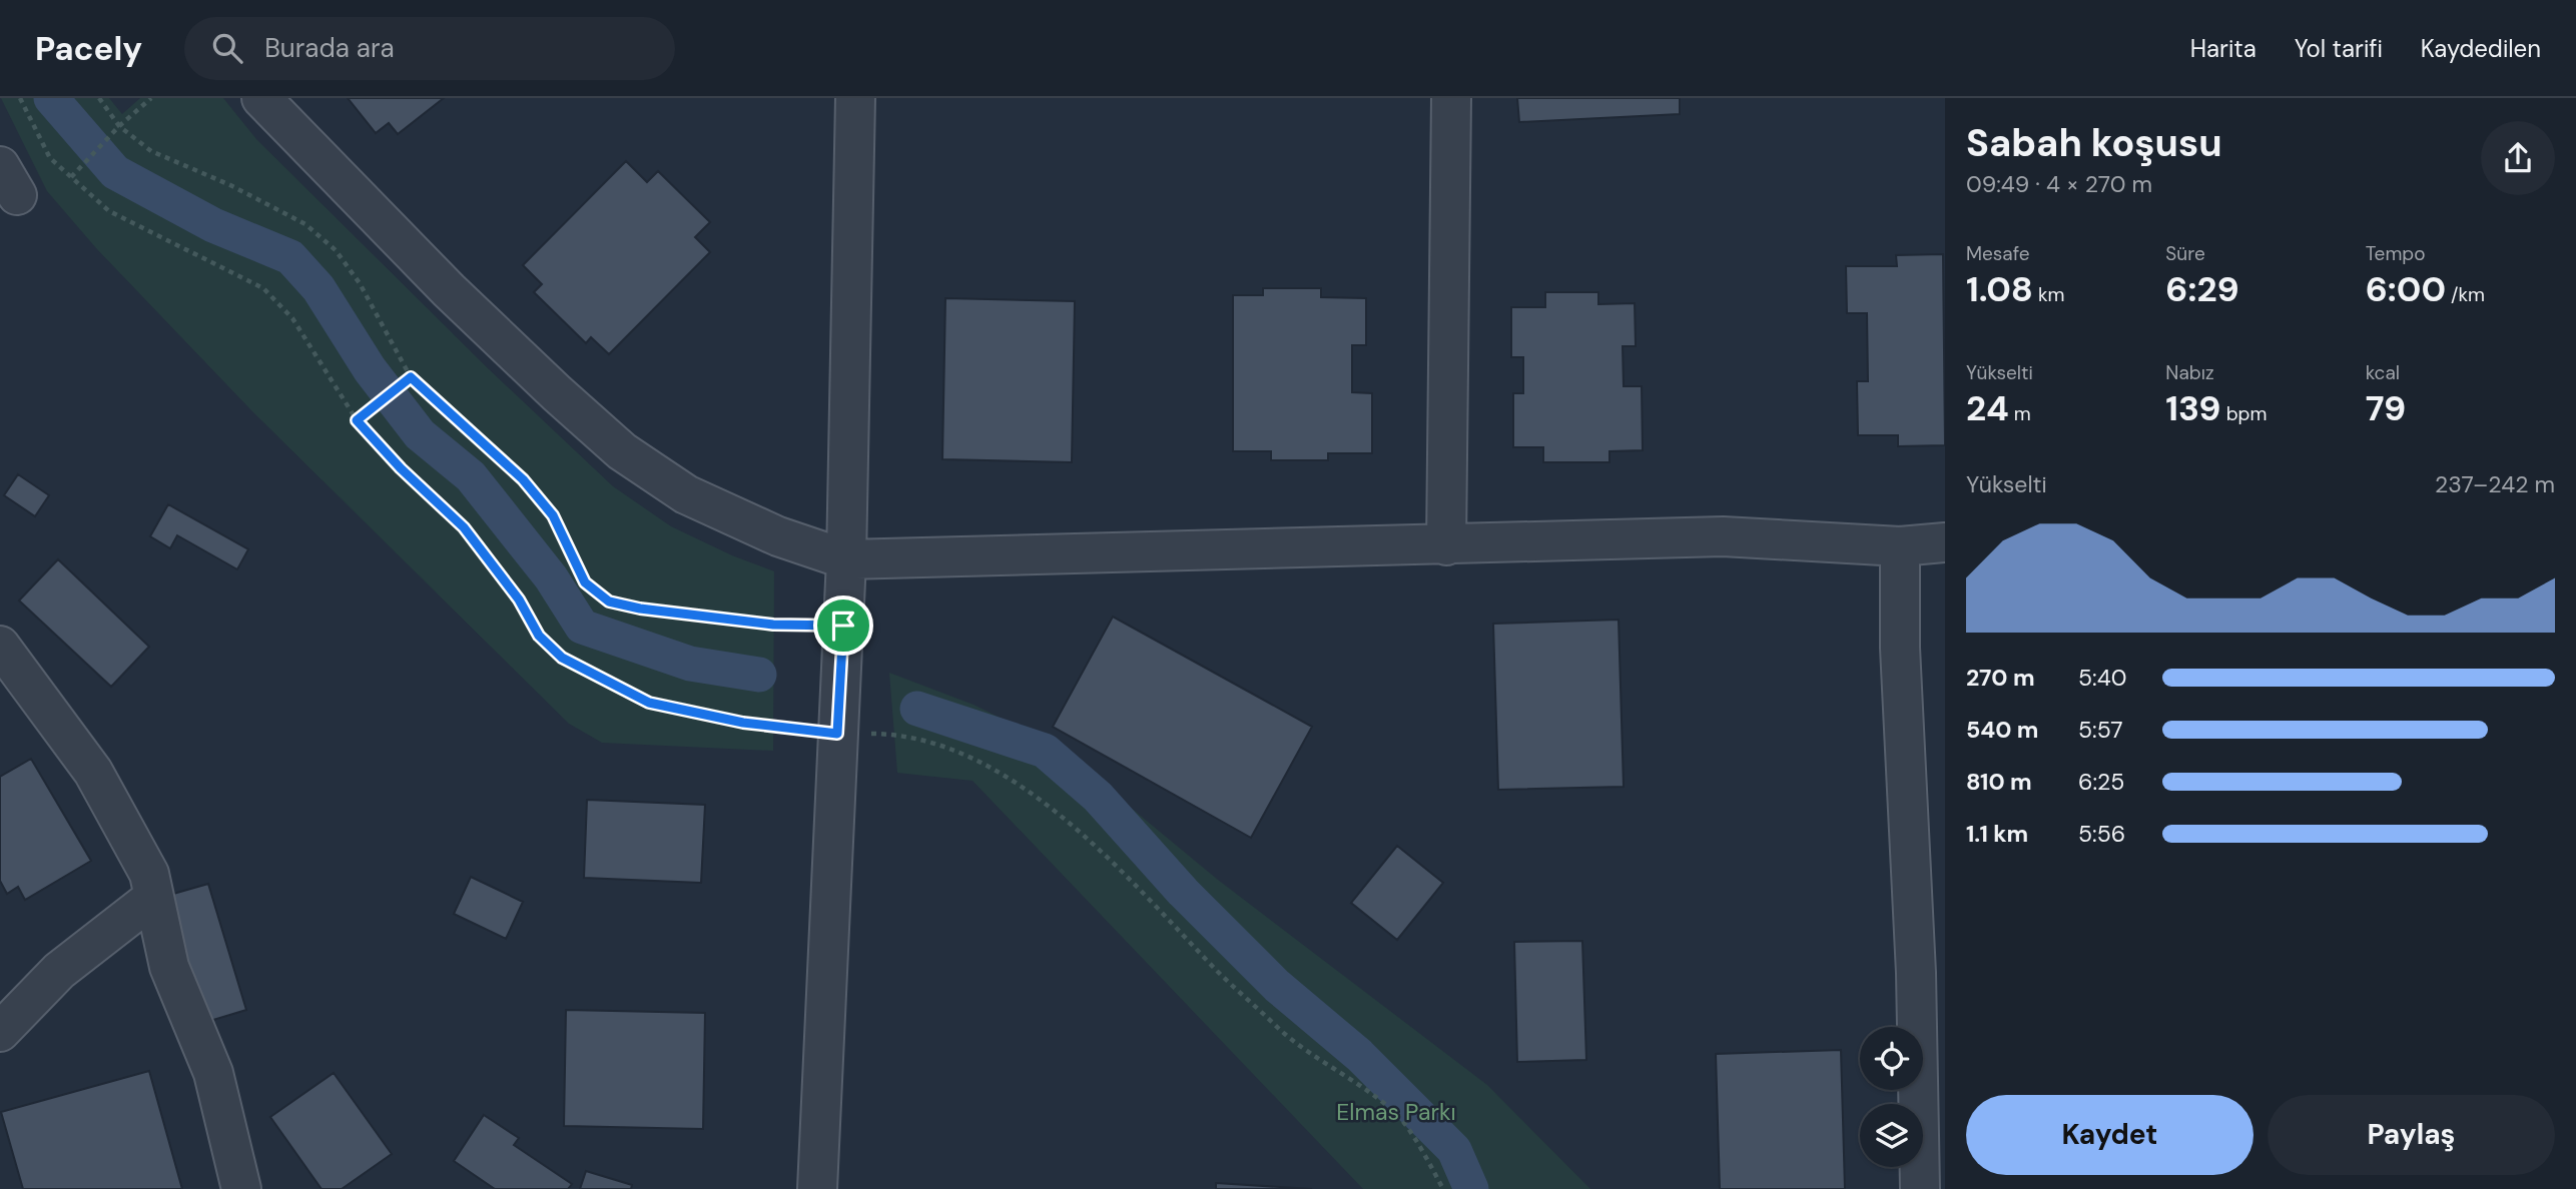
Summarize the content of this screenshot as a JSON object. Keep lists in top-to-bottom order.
{
  "parks": ["Elmas Parkı"],
  "page": {
    "header": "Pacely",
    "search": "Burada ara",
    "nav": ["Harita", "Yol tarifi", "Kaydedilen"],
    "heading": ["Sabah koşusu", "09:49 · 4 × 270 m"],
    "stats": [
      ["Mesafe", "1.08 km"],
      ["Süre", "6:29"],
      ["Tempo", "6:00 /km"],
      ["Yükselti", "24 m"],
      ["Nabız", "139 bpm"],
      ["kcal", "79"]
    ],
    "chart": ["Yükselti", "237–242 m"],
    "list": [
      {
        "name": "270 m",
        "note": "5:40"
      },
      {
        "name": "540 m",
        "note": "5:57"
      },
      {
        "name": "810 m",
        "note": "6:25"
      },
      {
        "name": "1.1 km",
        "note": "5:56"
      }
    ],
    "buttons": ["Kaydet", "Paylaş"]
  }
}
